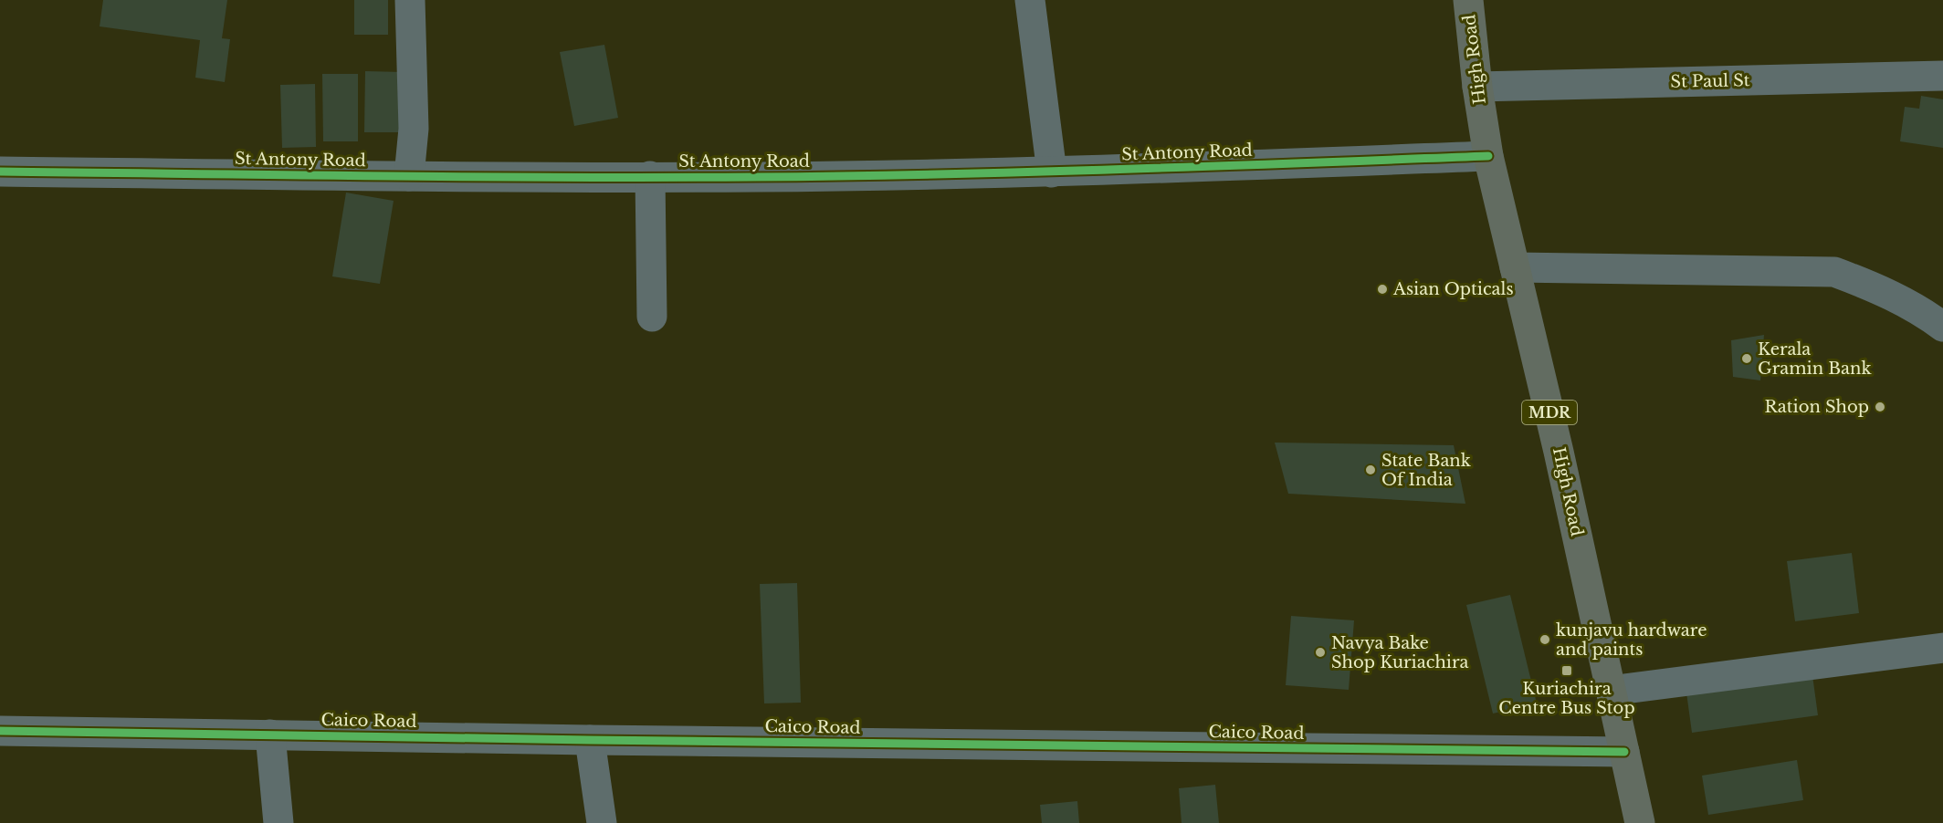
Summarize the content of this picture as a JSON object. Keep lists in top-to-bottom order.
{
  "streets": {
    "main road": ["High Road", "MDR"],
    "street": ["St Paul St", "St Antony Road", "Caico Road"]
  },
  "crossings": [
    ["High Road", "St Paul St"],
    ["High Road", "St Antony Road"],
    ["High Road", "Caico Road"]
  ],
  "places": {
    "other": [
      "Asian Opticals",
      "Kerala Gramin Bank",
      "Ration Shop",
      "State Bank Of India",
      "kunjavu hardware and paints",
      "Navya Bake Shop Kuriachira"
    ],
    "transit": ["Kuriachira Centre Bus Stop"]
  }
}
